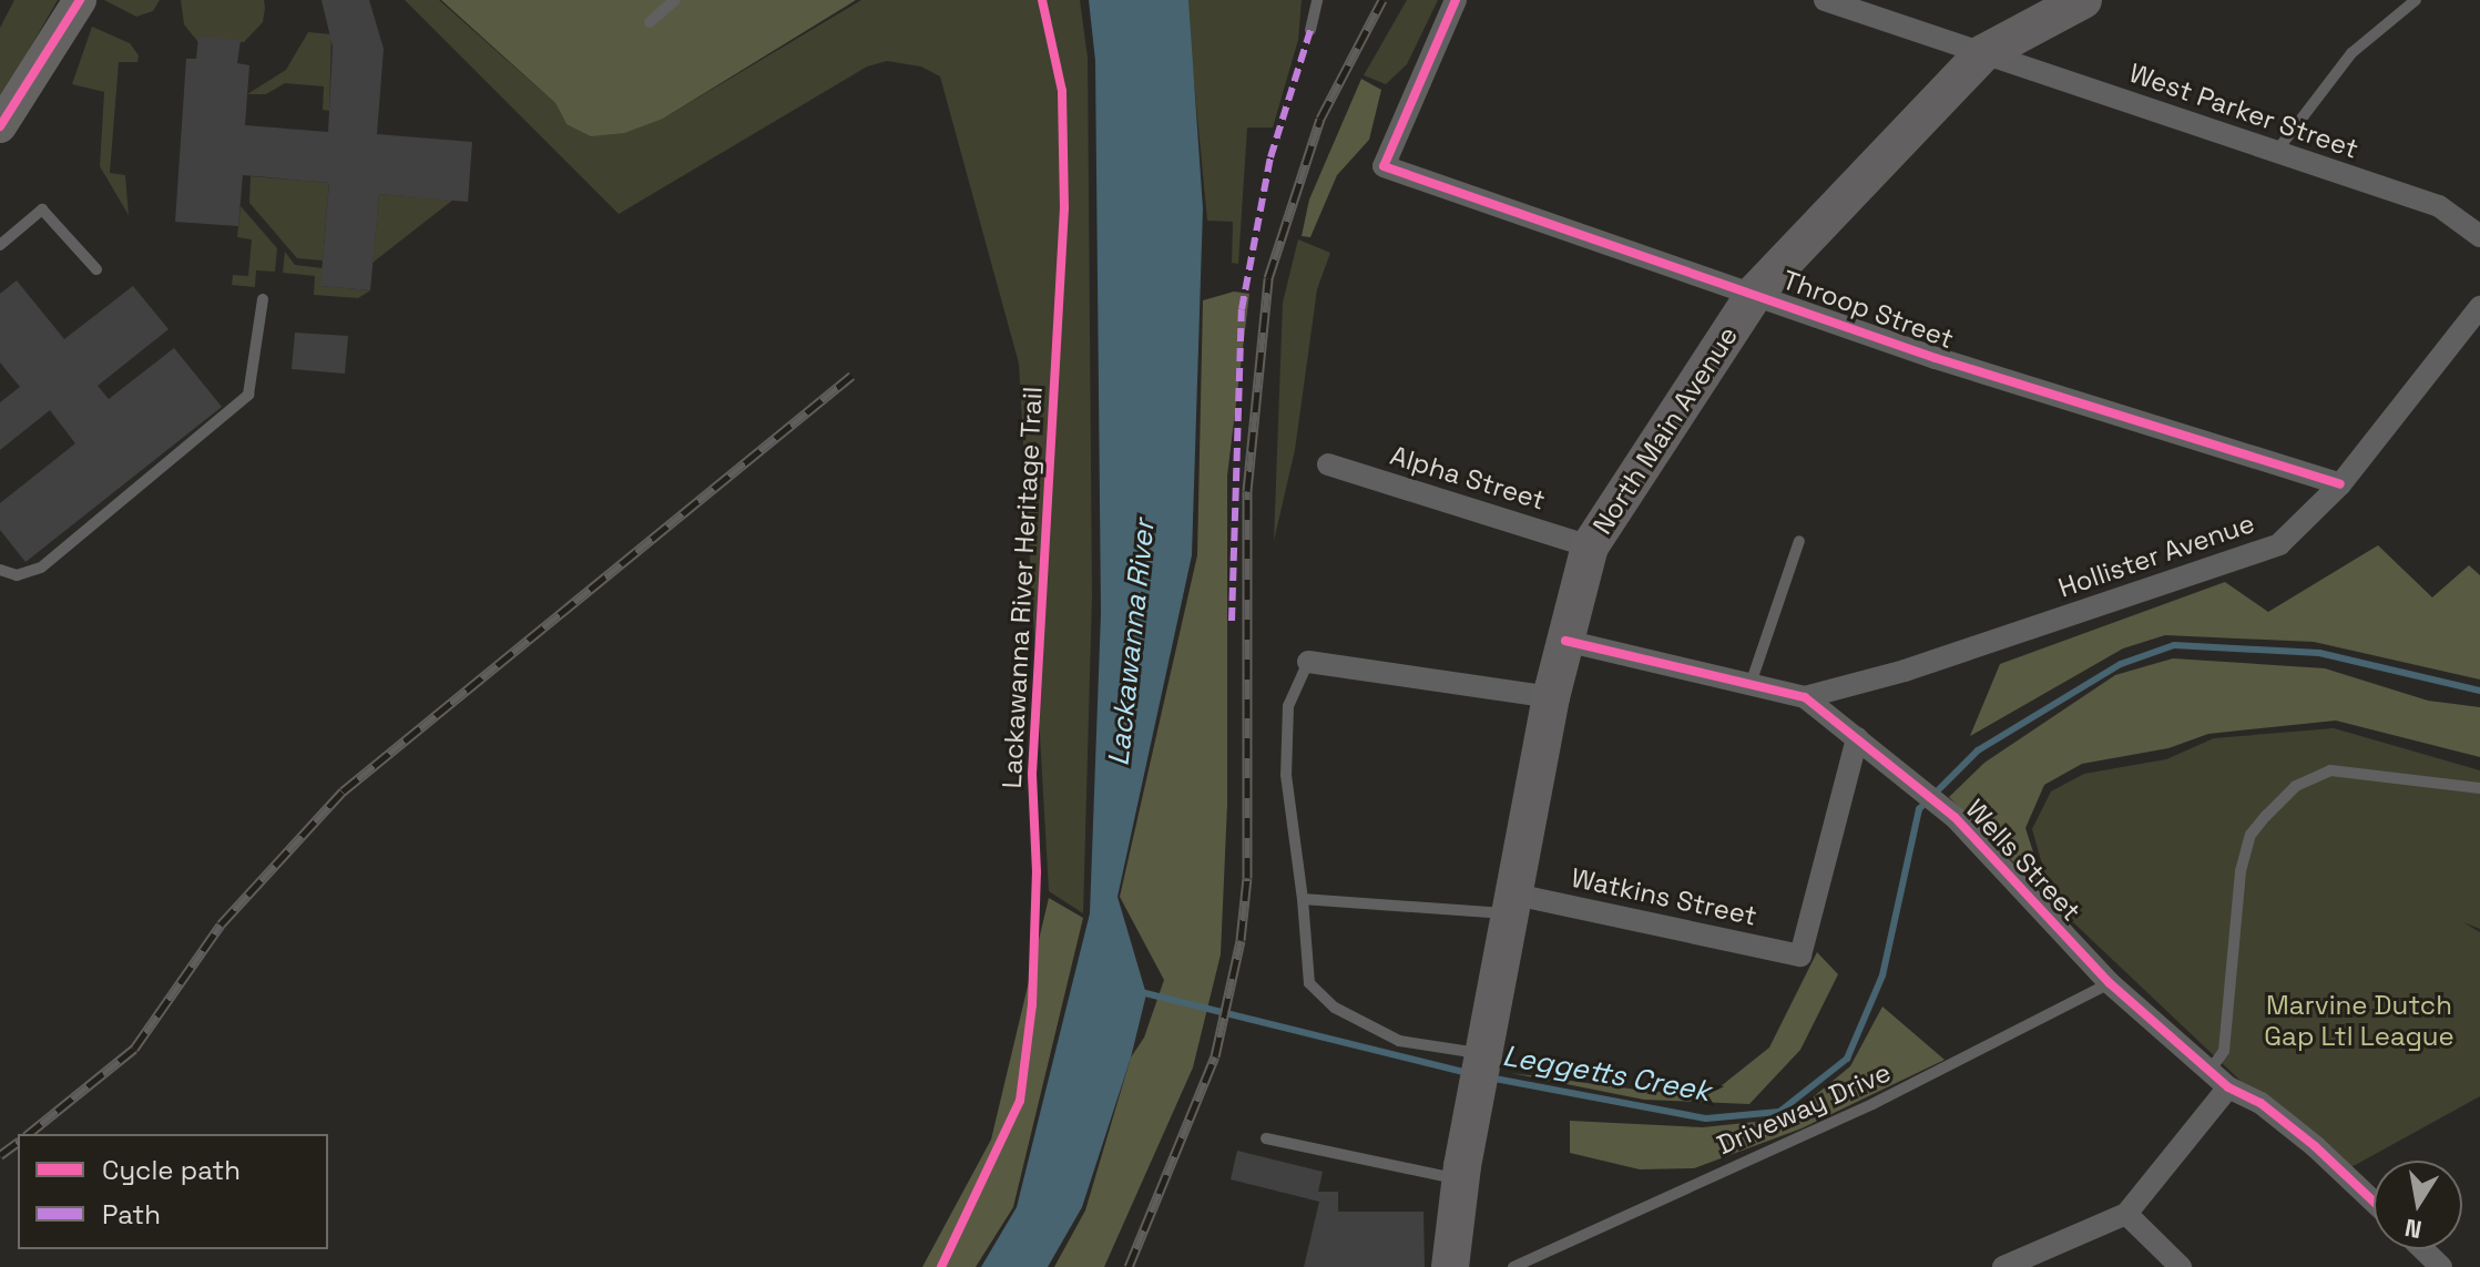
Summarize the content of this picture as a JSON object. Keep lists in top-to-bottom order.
{
  "streets": {
    "main road": ["North Main Avenue"],
    "street": [
      "West Parker Street",
      "Throop Street",
      "Alpha Street",
      "Hollister Avenue",
      "Wells Street",
      "Watkins Street"
    ],
    "lane": ["Driveway Drive"],
    "cycle path": ["Lackawanna River Heritage Trail"]
  },
  "crossings": [
    ["West Parker Street", "North Main Avenue"],
    ["Throop Street", "North Main Avenue"],
    ["Throop Street", "Hollister Avenue"],
    ["North Main Avenue", "Alpha Street"],
    ["North Main Avenue", "Wells Street"],
    ["North Main Avenue", "Watkins Street"],
    ["Hollister Avenue", "Wells Street"],
    ["Wells Street", "Watkins Street"],
    ["Wells Street", "Driveway Drive"]
  ],
  "water": ["Lackawanna River", "Leggetts Creek"],
  "parks": ["Marvine Dutch Gap Ltl League"],
  "legend": ["Cycle path", "Path"],
  "north": "bottom"
}
